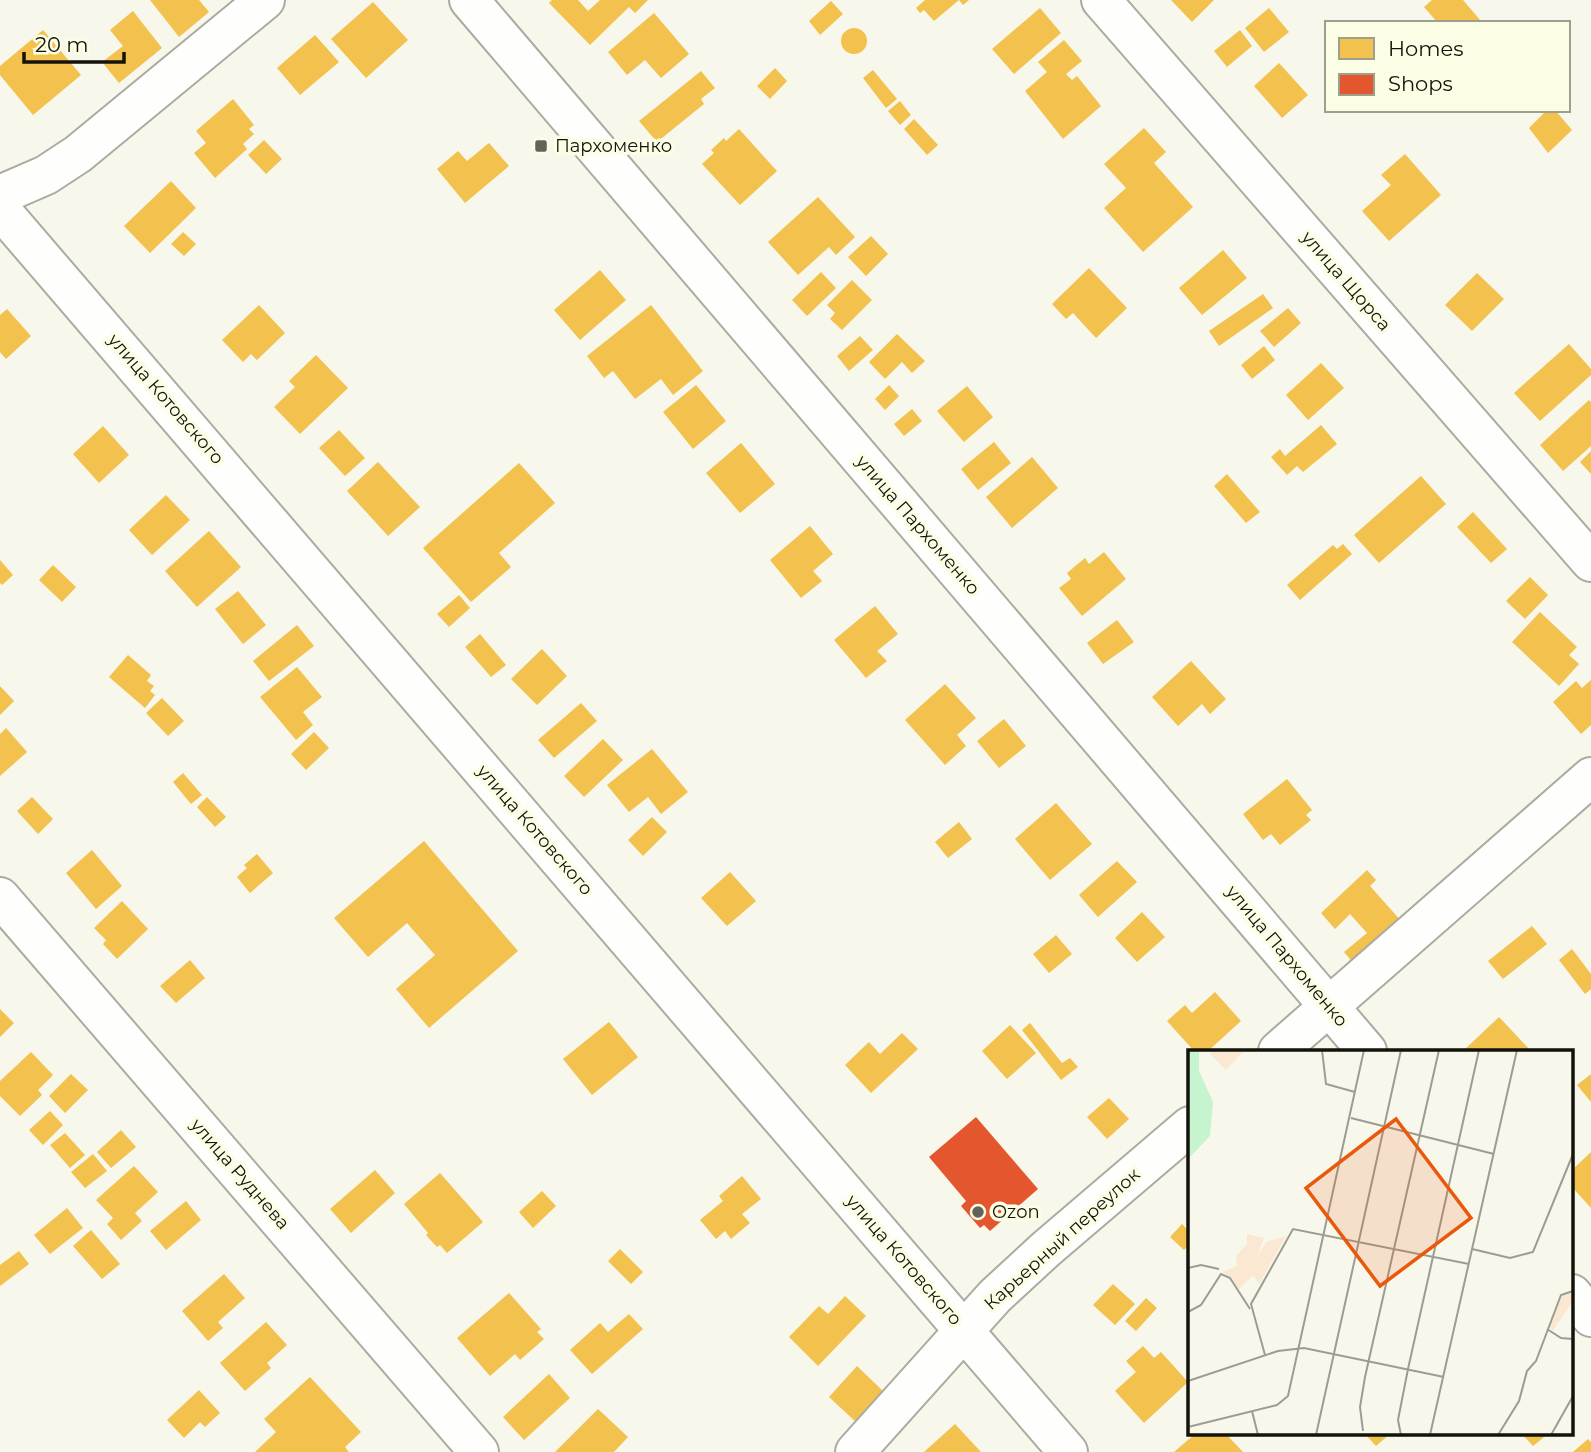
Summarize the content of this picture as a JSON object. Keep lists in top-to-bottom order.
{
  "streets": {
    "street": [
      "улица Щорса",
      "улица Котовского",
      "улица Пархоменко",
      "улица Руднева",
      "Карьерный переулок"
    ]
  },
  "crossings": [
    ["улица Котовского", "Карьерный переулок"]
  ],
  "places": {
    "transit": ["Пархоменко"],
    "other": ["Ozon"]
  },
  "legend": ["Homes", "Shops"],
  "scale_bar": "20 m"
}
